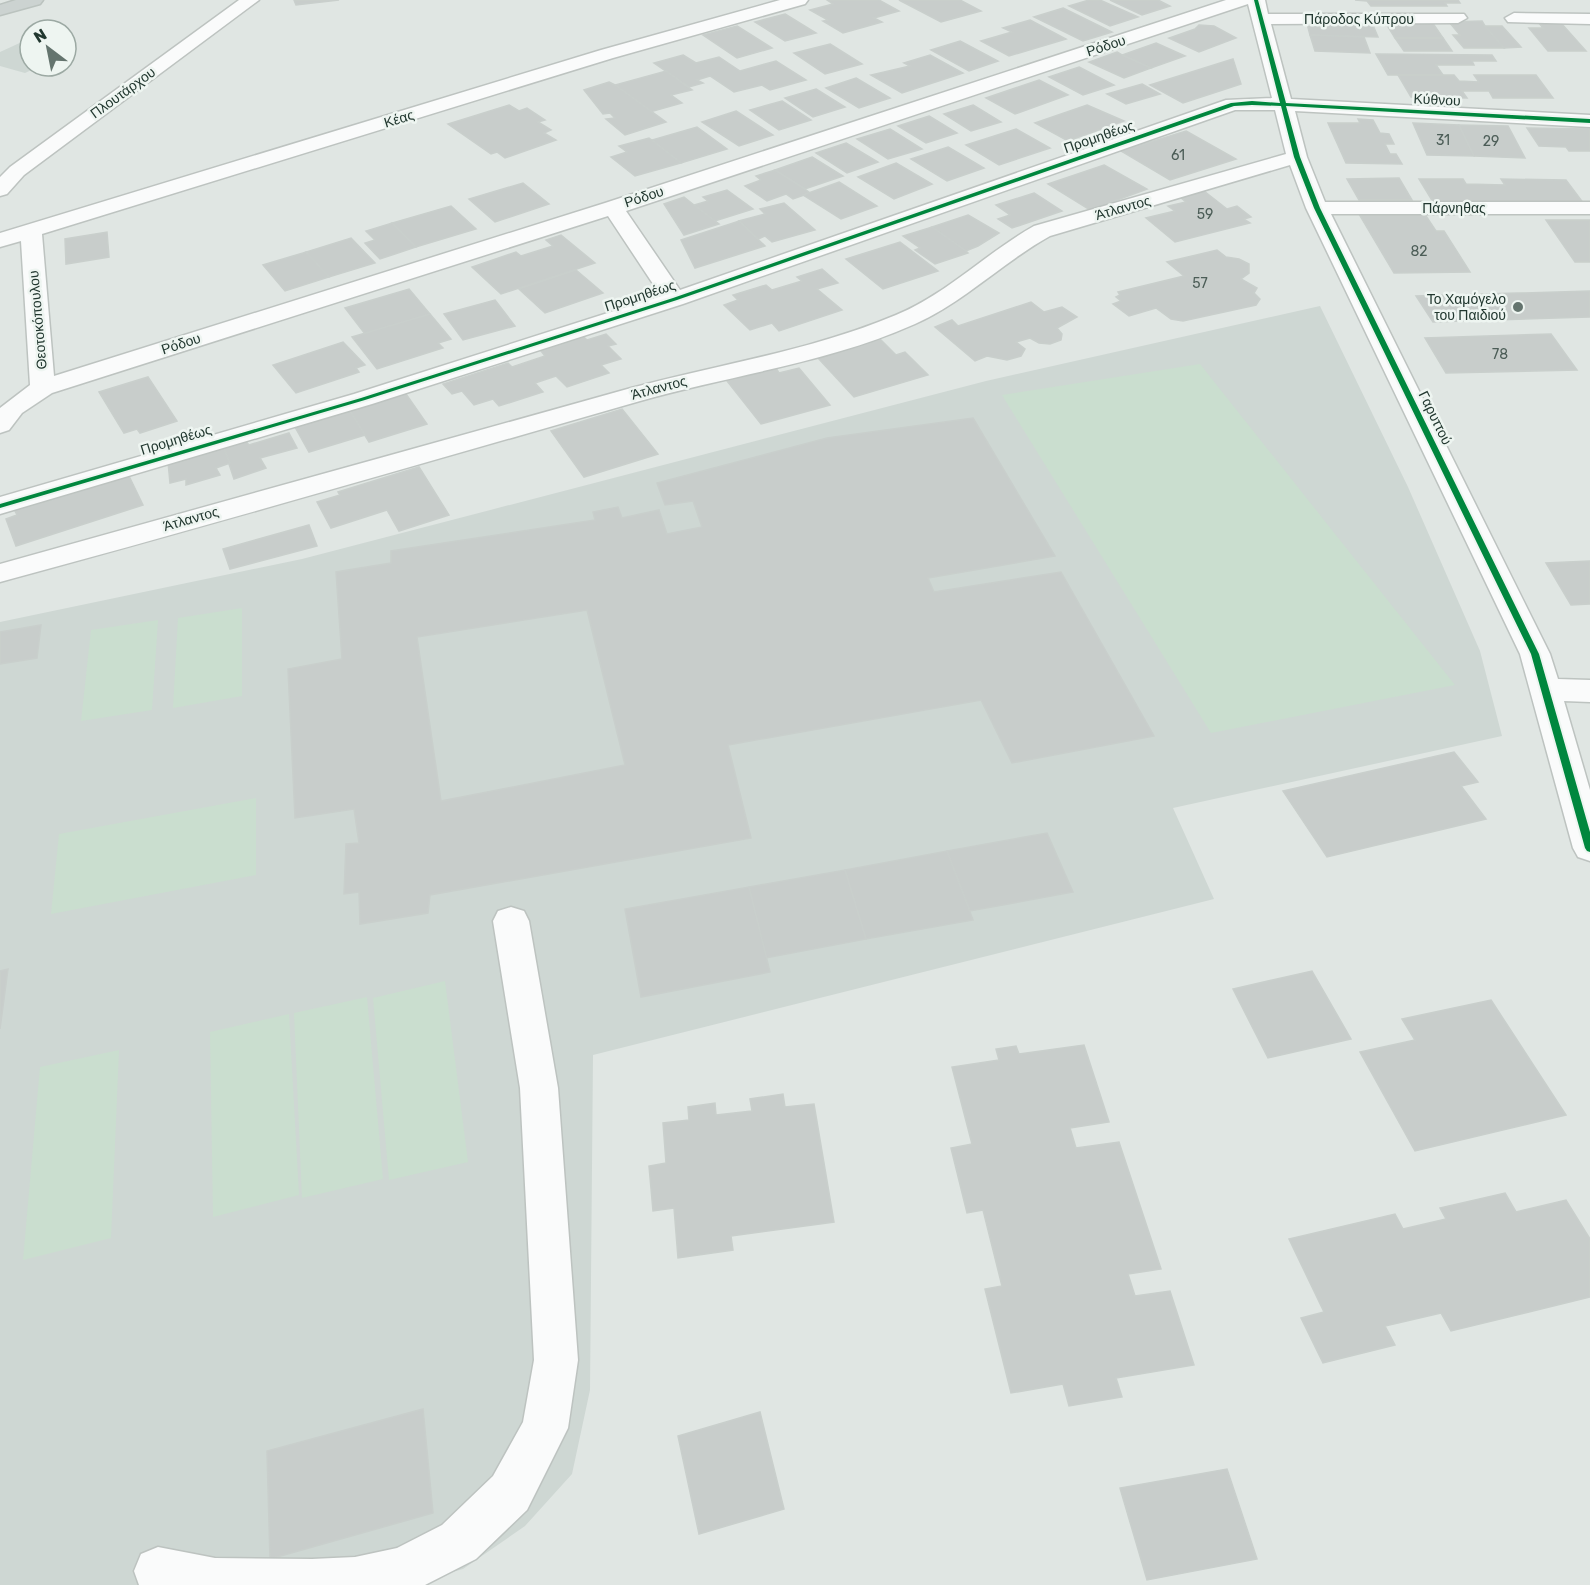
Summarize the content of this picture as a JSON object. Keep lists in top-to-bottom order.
{
  "streets": {
    "street": [
      "Πάροδος Κύπρου",
      "Ρόδου",
      "Πλουτάρχου",
      "Κύθνου",
      "Κέας",
      "Προμηθέως",
      "Άτλαντος",
      "Πάρνηθας",
      "Θεοτοκόπουλου",
      "Γαρυττού"
    ]
  },
  "crossings": [
    ["Πάροδος Κύπρου", "Γαρυττού"],
    ["Ρόδου", "Θεοτοκόπουλου"],
    ["Κύθνου", "Προμηθέως"],
    ["Κύθνου", "Γαρυττού"],
    ["Κέας", "Θεοτοκόπουλου"],
    ["Προμηθέως", "Γαρυττού"],
    ["Άτλαντος", "Γαρυττού"],
    ["Πάρνηθας", "Γαρυττού"]
  ],
  "places": ["Το Χαμόγελο του Παιδιού"],
  "house_numbers": [
    "31",
    "29",
    "61",
    "59",
    "82",
    "57",
    "78"
  ],
  "north": "top left"
}
